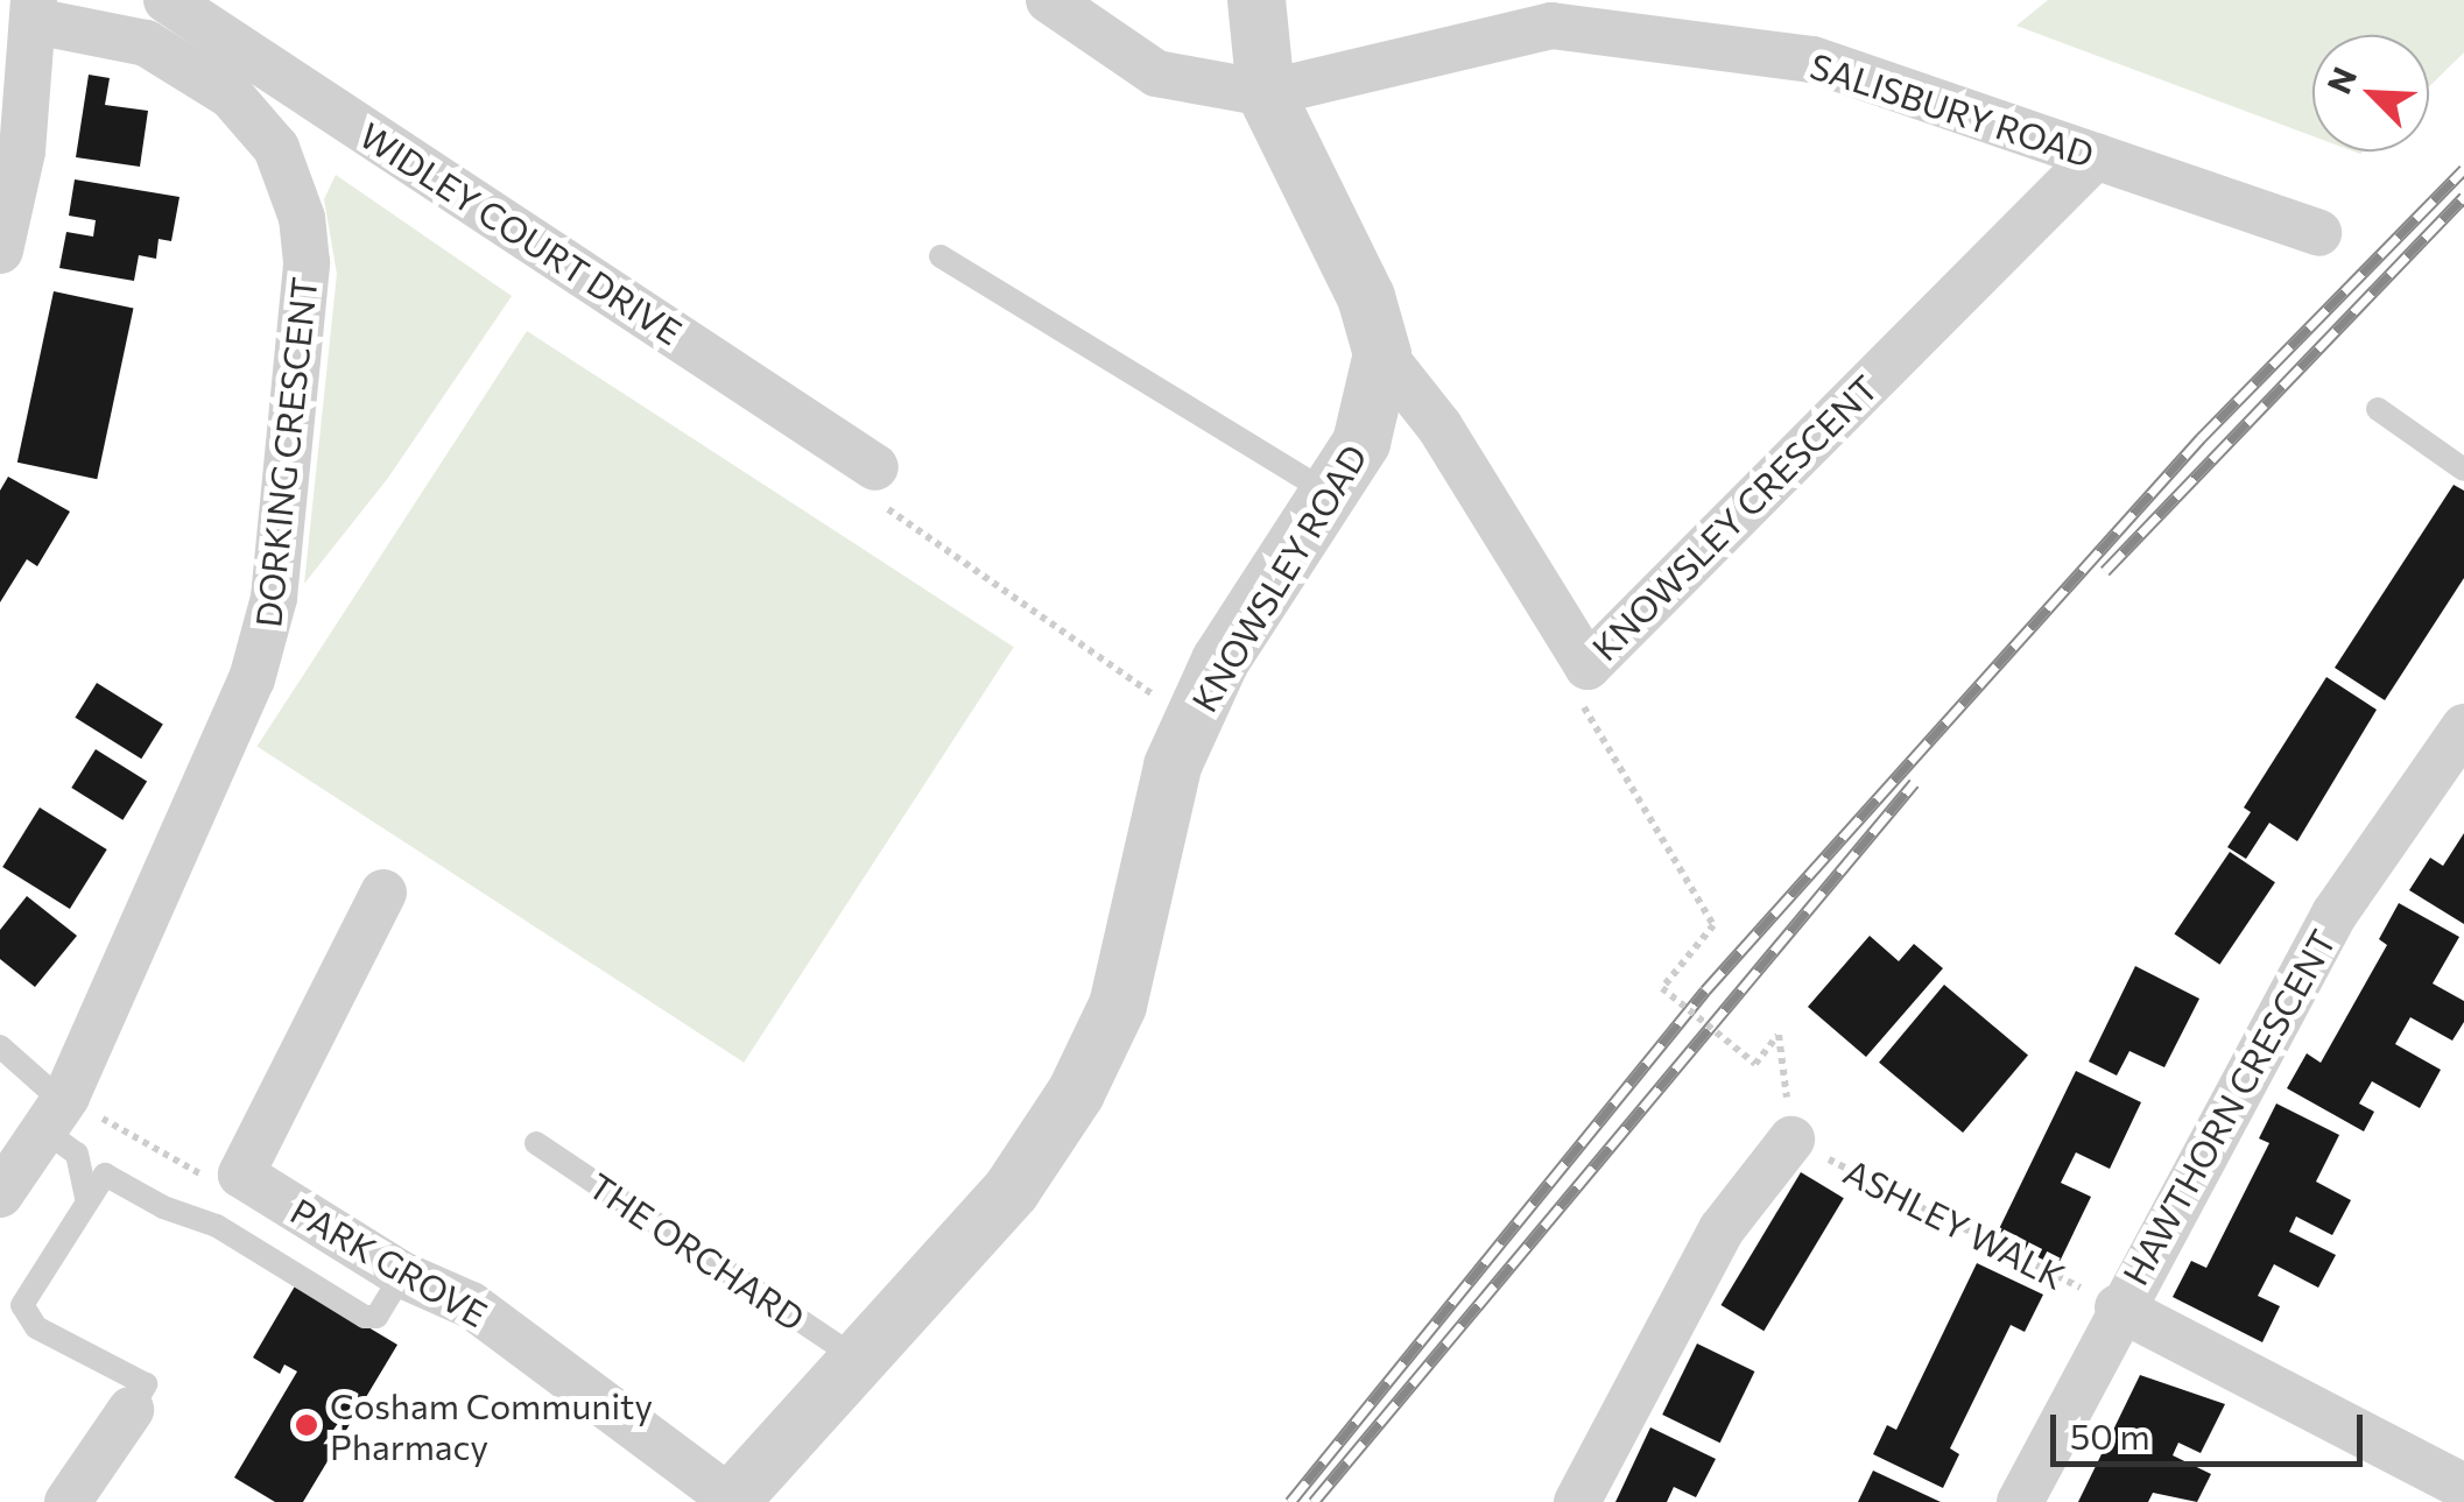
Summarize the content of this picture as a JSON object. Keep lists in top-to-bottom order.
{
  "streets": {
    "street": [
      "SALISBURY ROAD",
      "WIDLEY COURT DRIVE",
      "DORKING CRESCENT",
      "KNOWSLEY CRESCENT",
      "KNOWSLEY ROAD",
      "HAWTHORN CRESCENT",
      "PARK GROVE"
    ],
    "lane": ["THE ORCHARD"],
    "path": ["ASHLEY WALK"]
  },
  "crossings": [
    ["SALISBURY ROAD", "KNOWSLEY CRESCENT"],
    ["SALISBURY ROAD", "KNOWSLEY ROAD"],
    ["KNOWSLEY CRESCENT", "KNOWSLEY ROAD"],
    ["KNOWSLEY ROAD", "THE ORCHARD"],
    ["KNOWSLEY ROAD", "PARK GROVE"],
    ["HAWTHORN CRESCENT", "ASHLEY WALK"]
  ],
  "places": ["Cosham Community Pharmacy"],
  "scale_bar": "50 m",
  "north": "top left"
}
